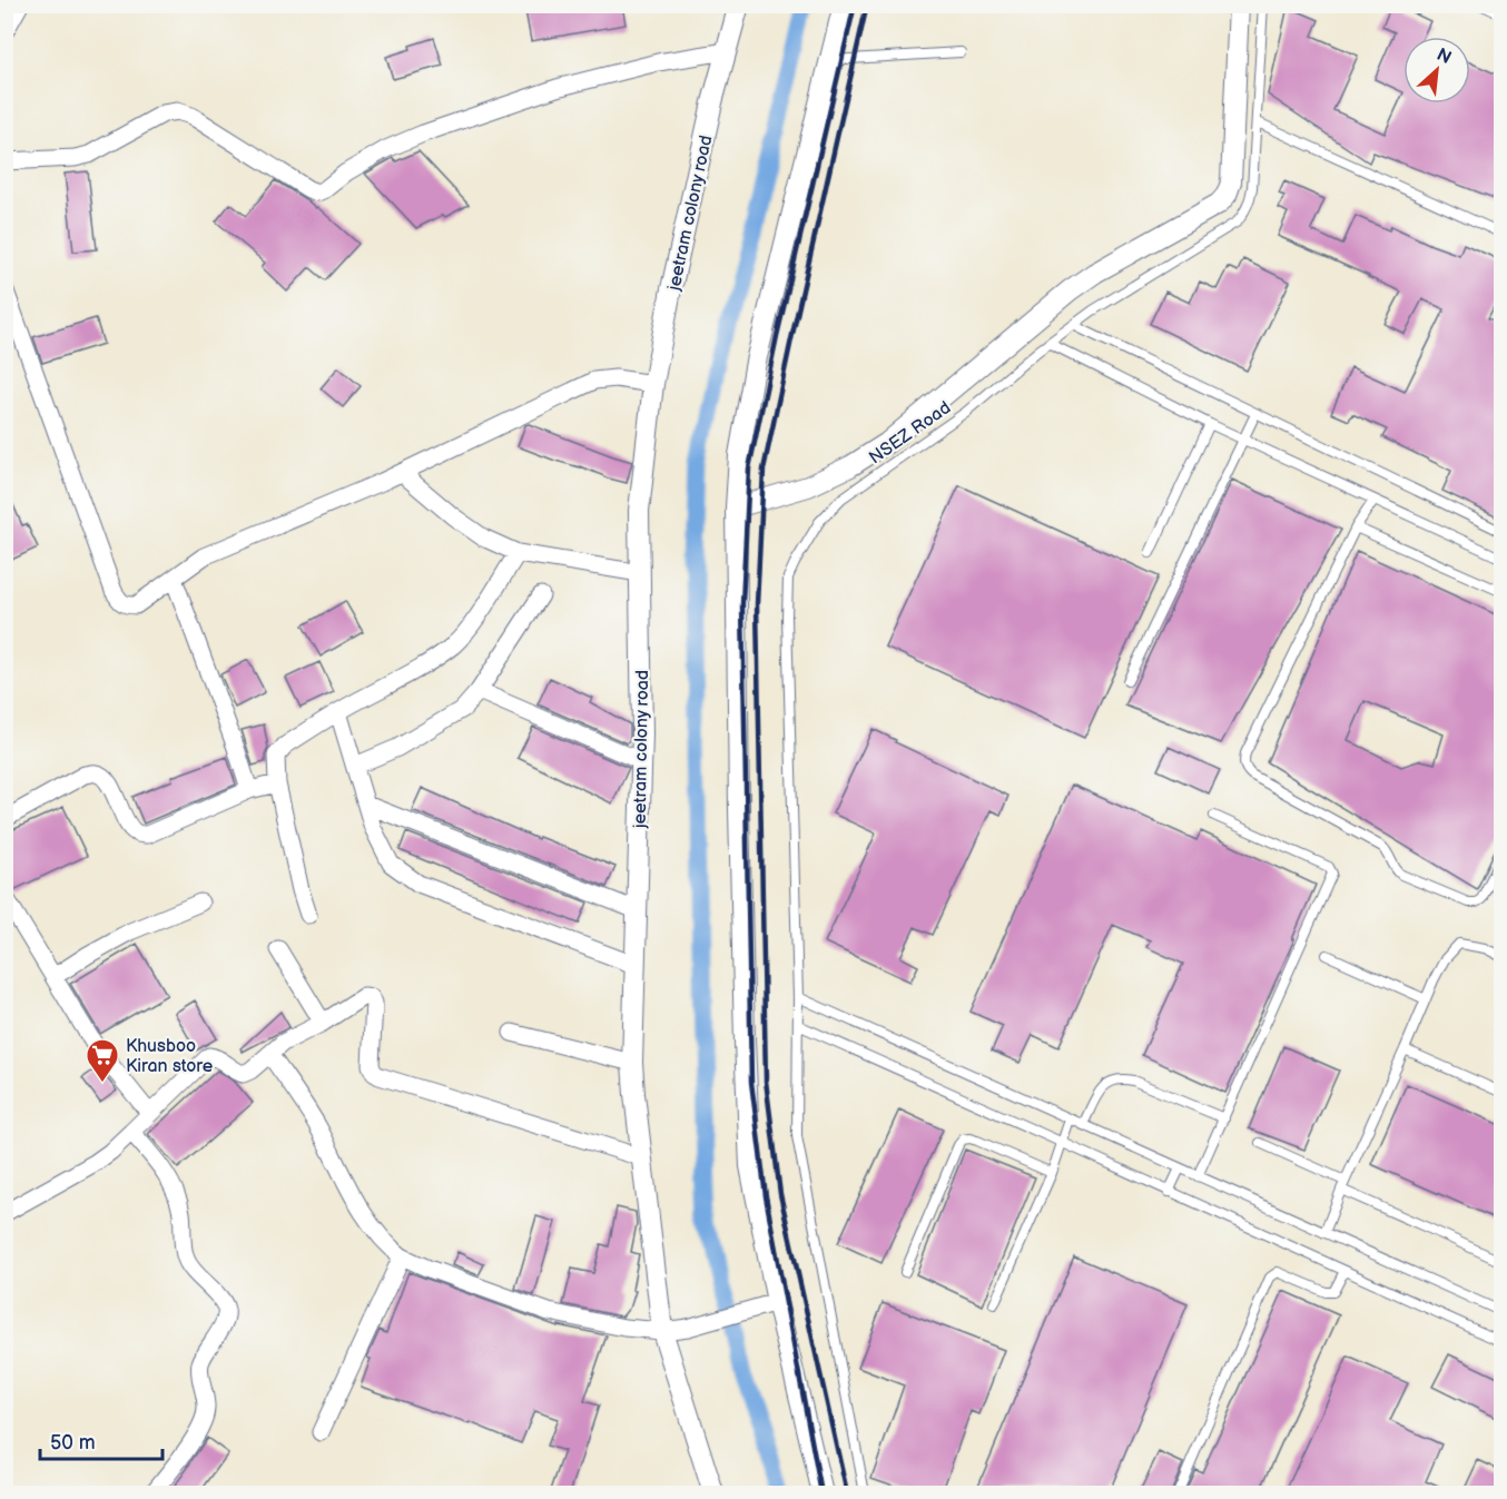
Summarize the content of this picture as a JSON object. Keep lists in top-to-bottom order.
{
  "streets": {
    "street": ["jeetram colony road"],
    "lane": ["NSEZ Road"]
  },
  "places": {
    "supermarket": ["Khusboo Kiran store"]
  },
  "scale_bar": "50 m",
  "north": "top right"
}
